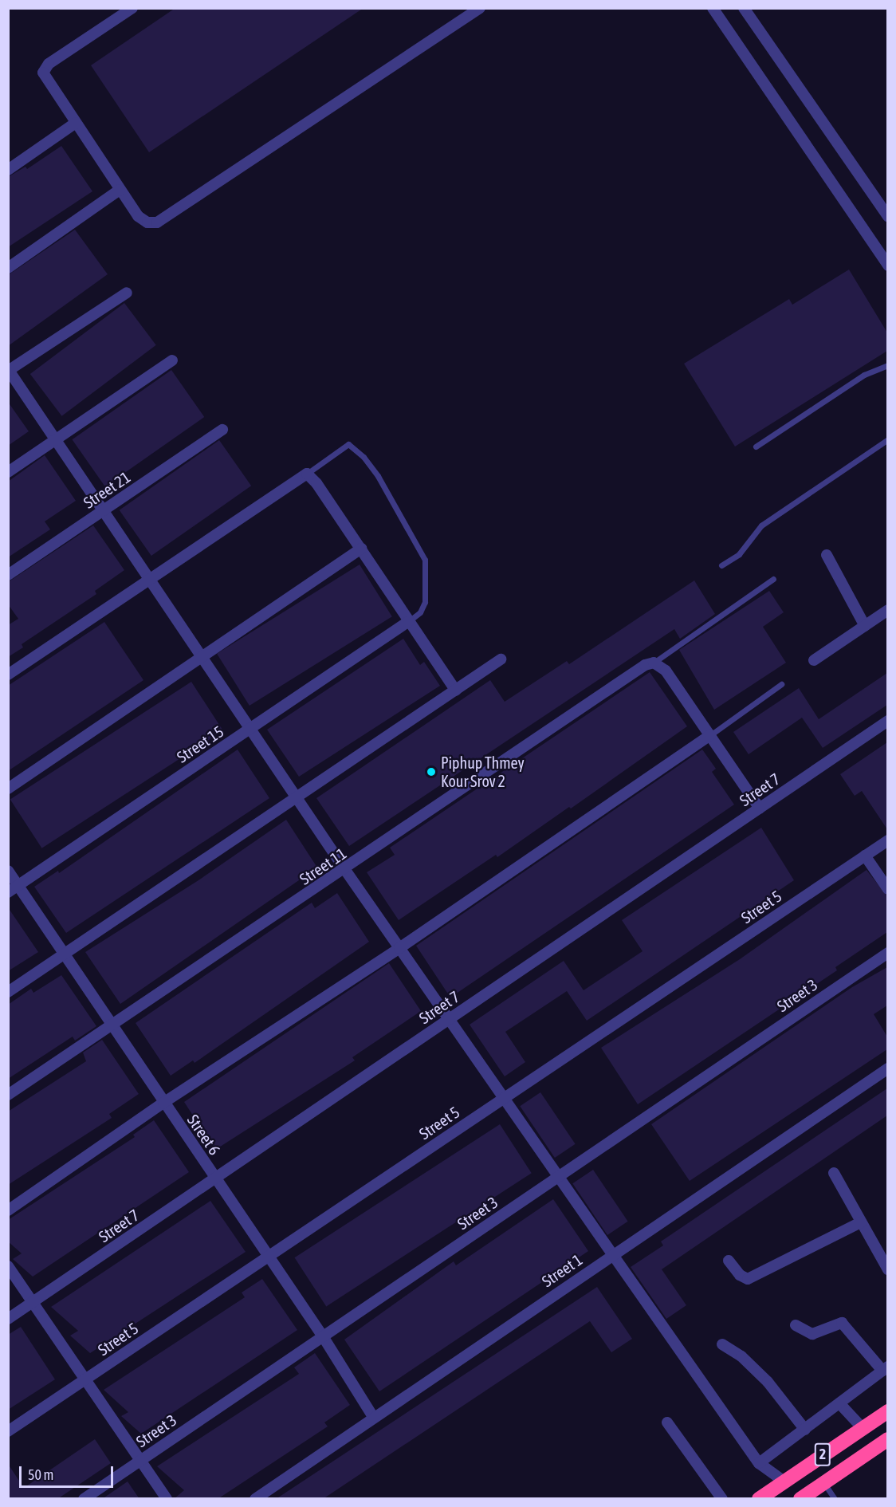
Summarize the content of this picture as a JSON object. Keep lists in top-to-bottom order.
{
  "streets": {
    "highway": ["2"],
    "street": [
      "Street 21",
      "Street 15",
      "Street 7",
      "Street 11",
      "Street 5",
      "Street 3",
      "Street 6",
      "Street 1"
    ]
  },
  "crossings": [
    ["Street 15", "Street 6"],
    ["Street 7", "Street 6"],
    ["Street 11", "Street 6"],
    ["Street 5", "Street 6"],
    ["Street 3", "Street 6"],
    ["Street 6", "Street 1"]
  ],
  "places": ["Piphup Thmey Kour Srov 2"],
  "scale_bar": "50 m"
}
